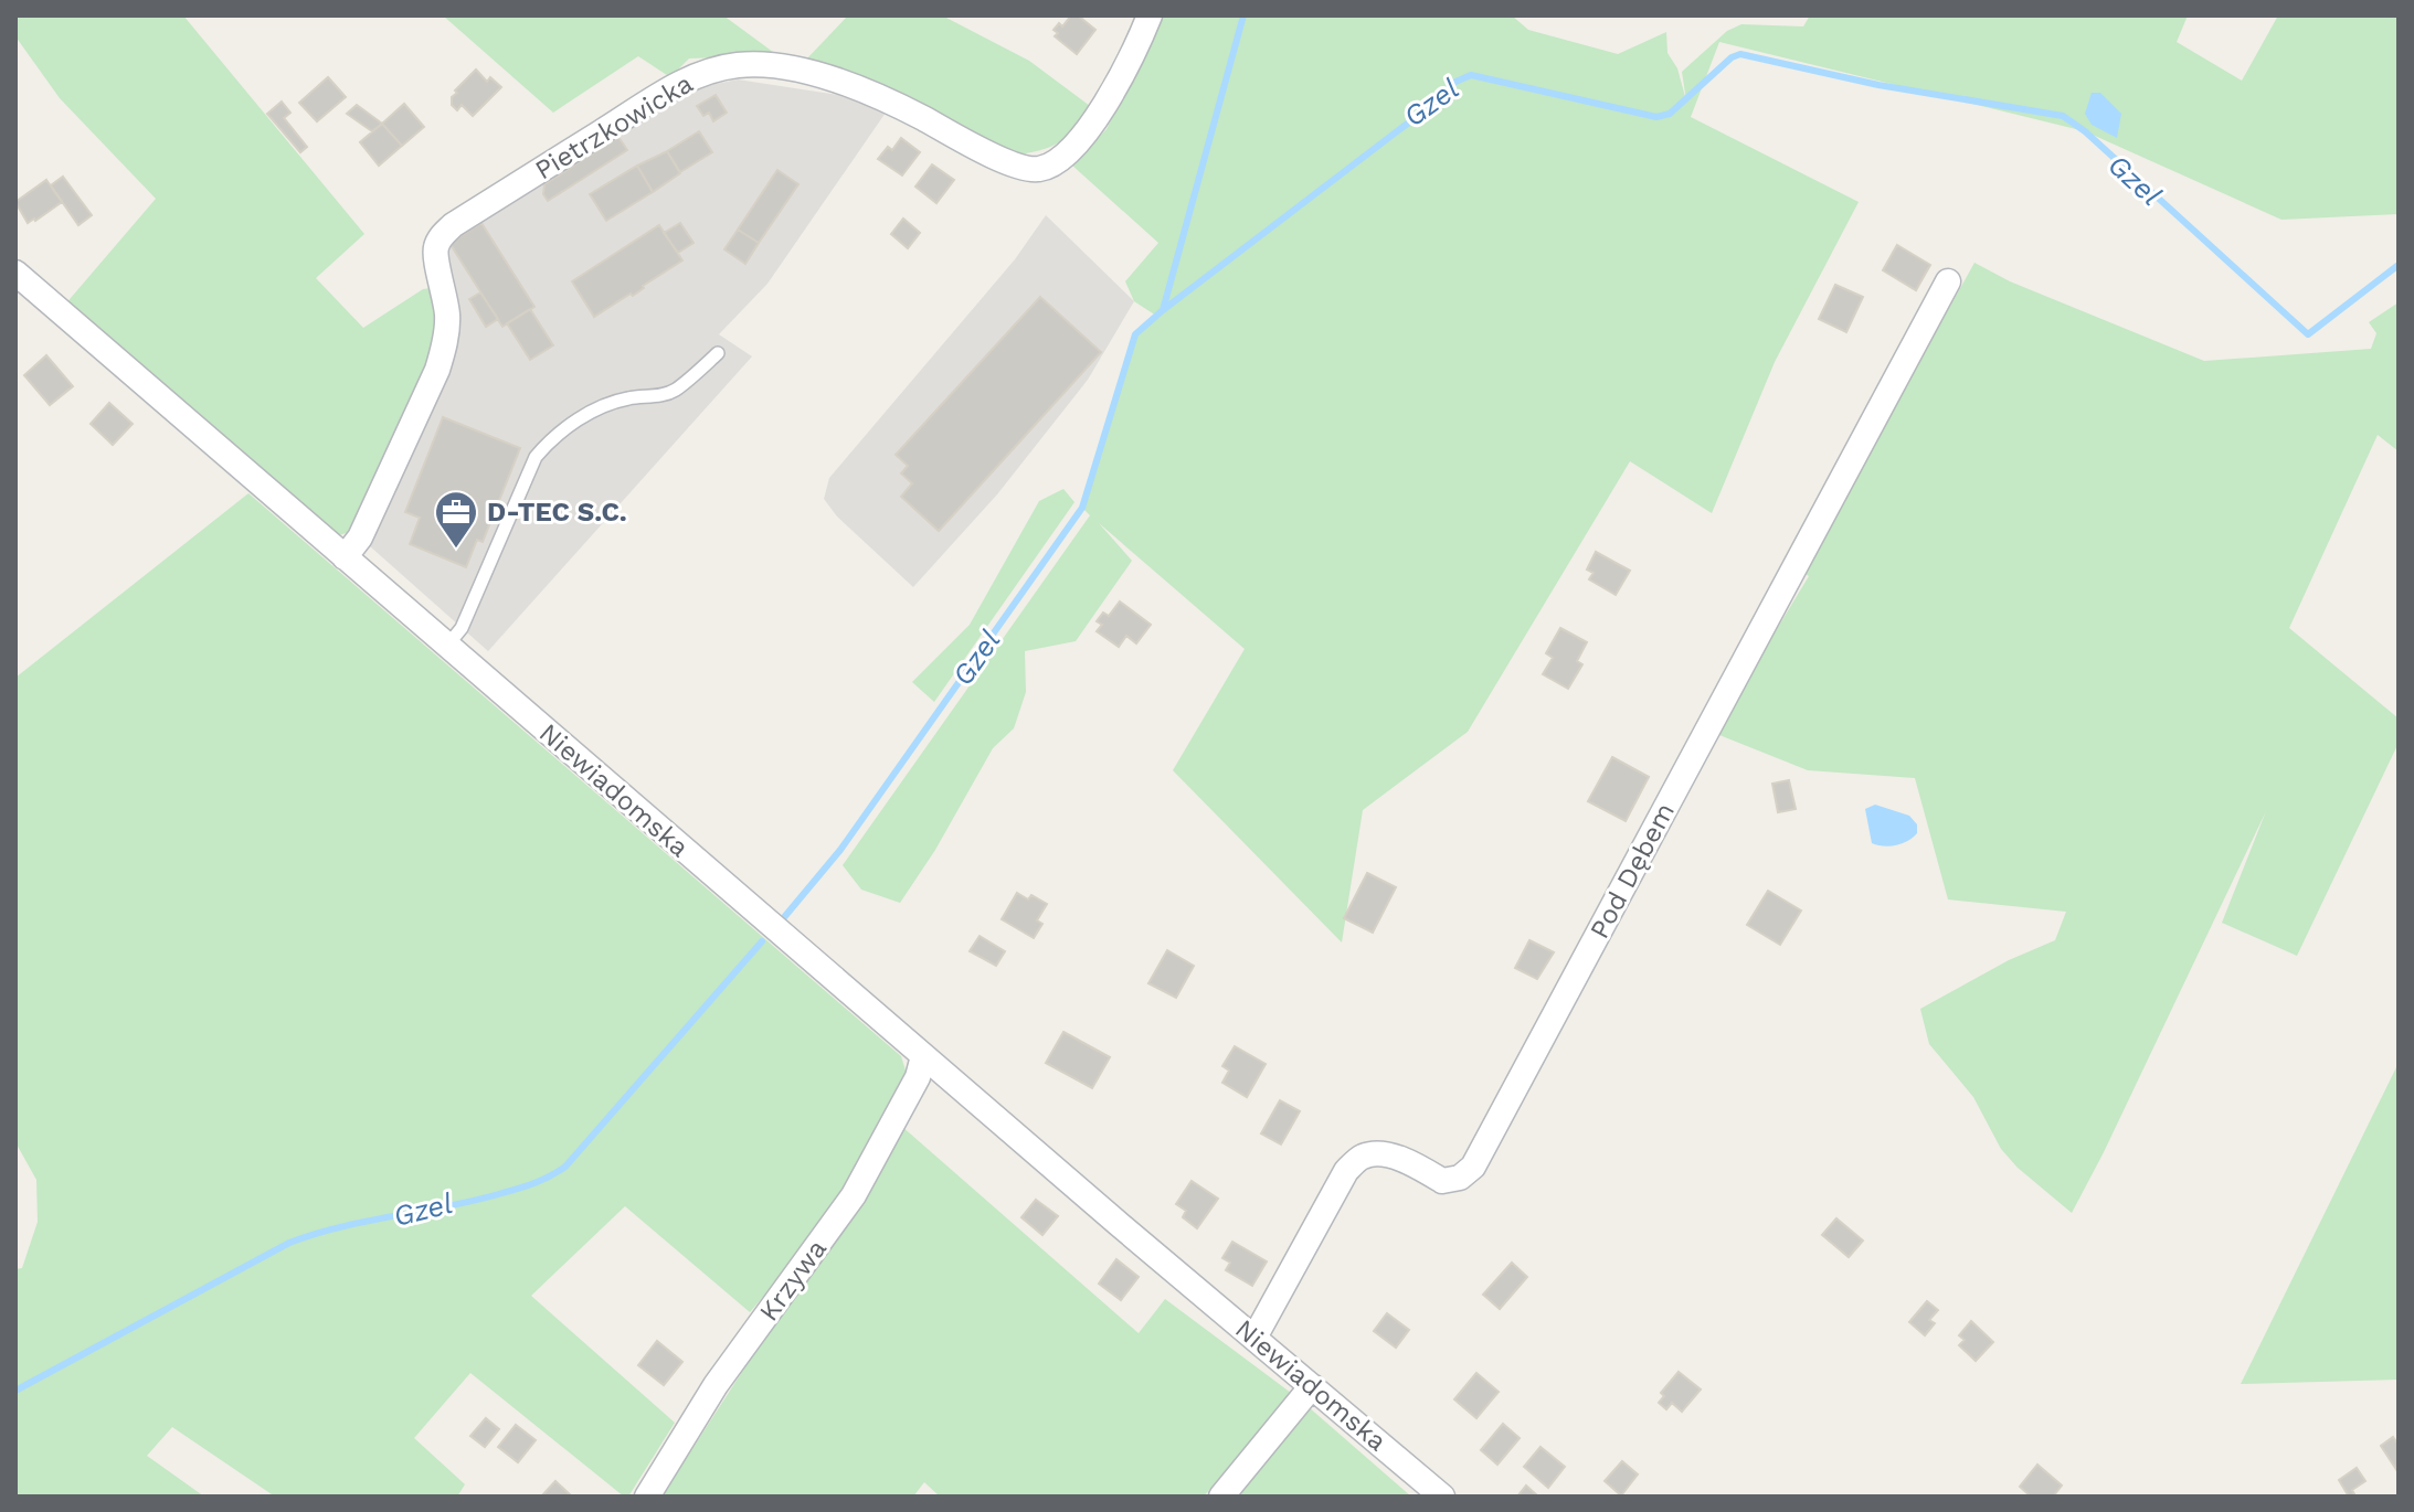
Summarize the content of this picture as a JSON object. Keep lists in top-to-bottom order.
{
  "streets": {
    "street": [
      "Pietrzkowicka",
      "Niewiadomska",
      "Pod Dębem",
      "Krzywa"
    ]
  },
  "crossings": [
    ["Pietrzkowicka", "Niewiadomska"],
    ["Niewiadomska", "Pod Dębem"],
    ["Niewiadomska", "Krzywa"]
  ],
  "water": ["Gzel"],
  "places": {
    "office": ["D-TEC S.C."]
  }
}
